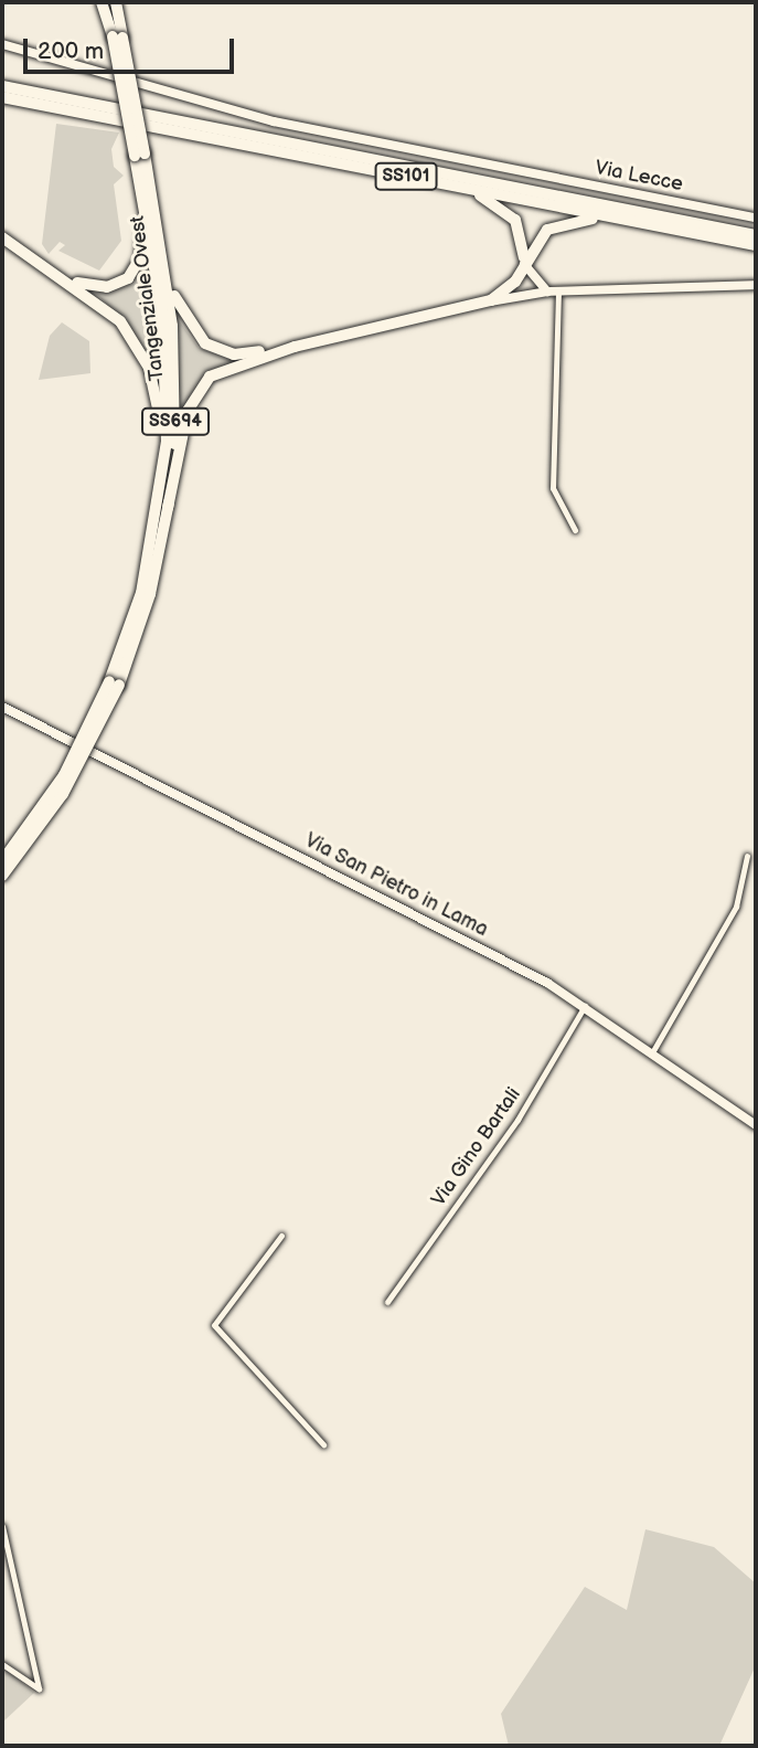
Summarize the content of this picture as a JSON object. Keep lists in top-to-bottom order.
{
  "streets": {
    "highway": ["SS101", "Tangenziale Ovest", "SS694"],
    "main road": ["Via Lecce", "Via San Pietro in Lama"],
    "street": ["Via Gino Bartali"]
  },
  "crossings": [
    ["Via San Pietro in Lama", "Via Gino Bartali"]
  ],
  "scale_bar": "200 m"
}
